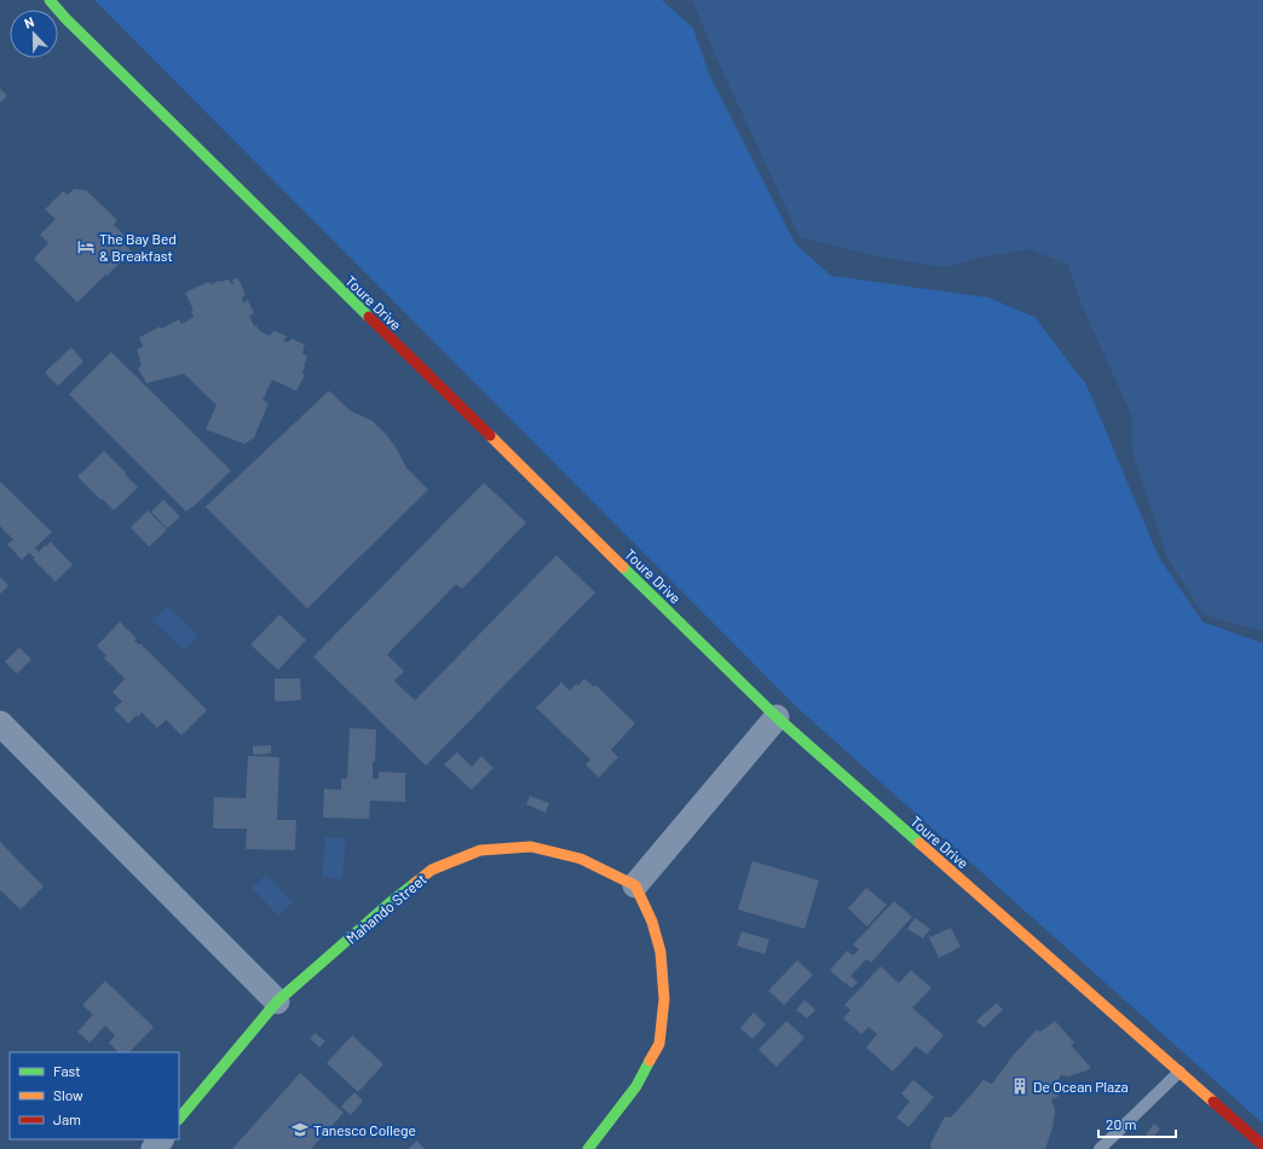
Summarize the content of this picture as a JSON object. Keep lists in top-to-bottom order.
{
  "streets": {
    "street": ["Toure Drive", "Mahando Street"]
  },
  "places": {
    "hotel": ["The Bay Bed & Breakfast"],
    "building": ["De Ocean Plaza"],
    "school or university": ["Tanesco College"]
  },
  "legend": ["Fast", "Slow", "Jam"],
  "scale_bar": "20 m",
  "north": "top"
}
